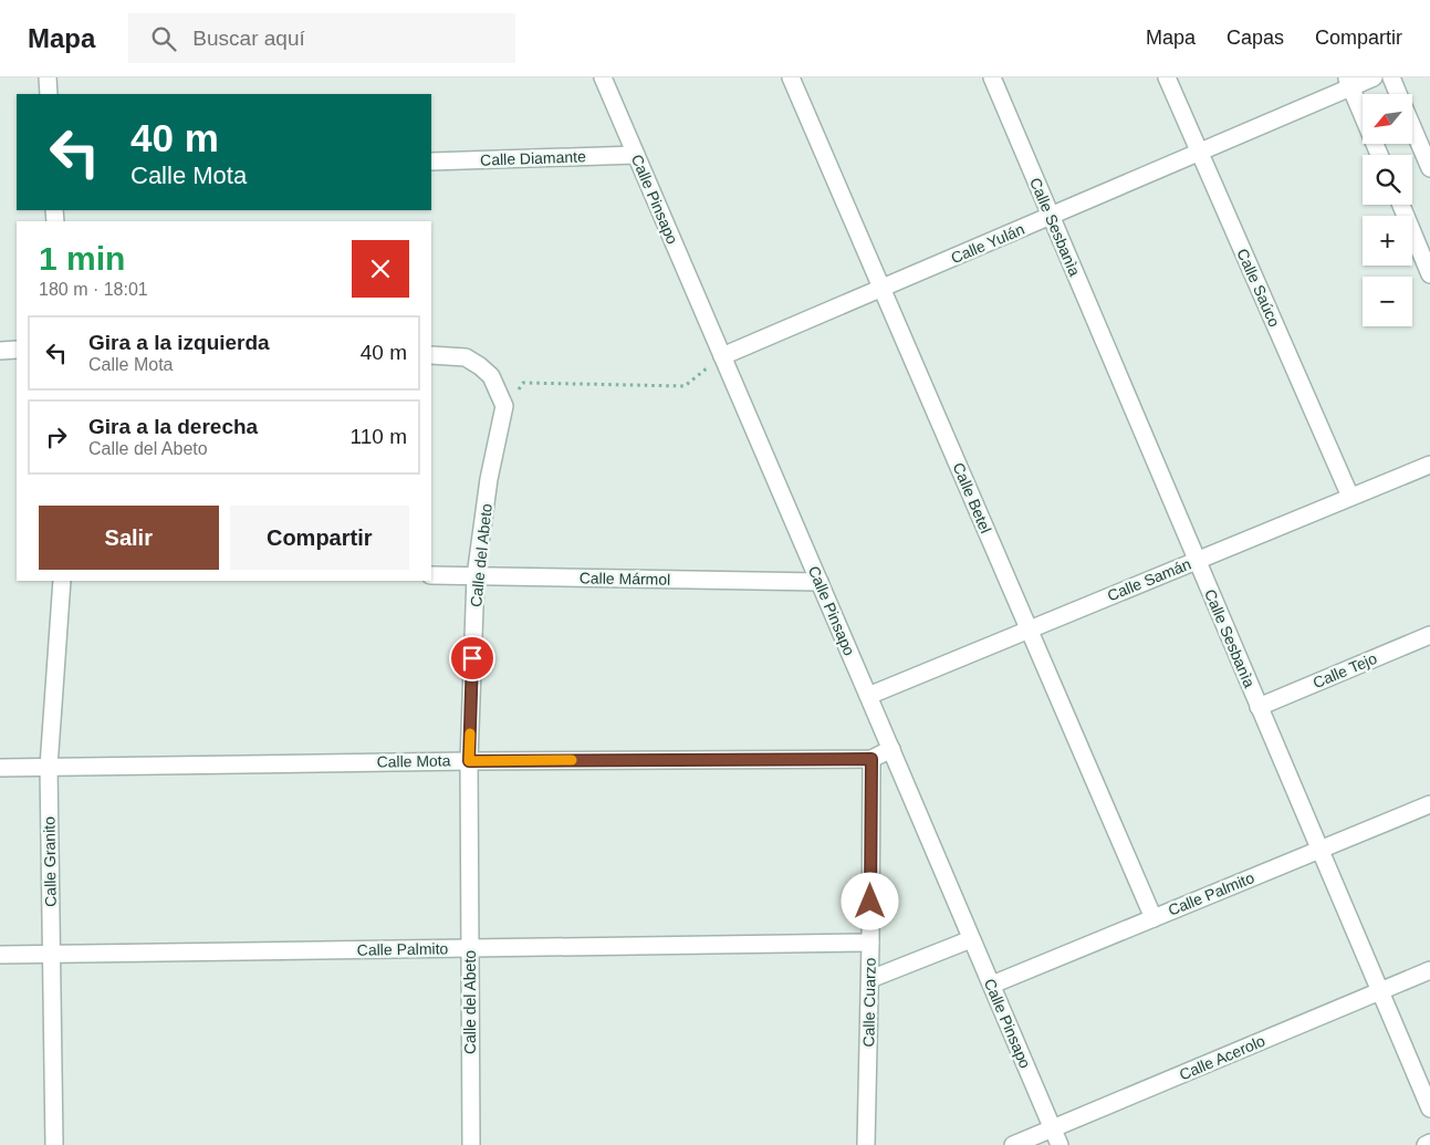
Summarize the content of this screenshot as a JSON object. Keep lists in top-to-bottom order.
{
  "streets": {
    "street": [
      "Calle Diamante",
      "Calle Pinsapo",
      "Calle Sesbanìa",
      "Calle Yulán",
      "Calle Saúco",
      "Calle Betel",
      "Calle del Abeto",
      "Calle Mármol",
      "Calle Samán",
      "Calle Tejo",
      "Calle Mota",
      "Calle Granito",
      "Calle Palmito",
      "Calle Cuarzo",
      "Calle Acerolo"
    ]
  },
  "crossings": [
    ["Calle Diamante", "Calle Pinsapo"],
    ["Calle Pinsapo", "Calle Yulán"],
    ["Calle Pinsapo", "Calle Mármol"],
    ["Calle Pinsapo", "Calle Samán"],
    ["Calle Pinsapo", "Calle Mota"],
    ["Calle Pinsapo", "Calle Palmito"],
    ["Calle Pinsapo", "Calle Acerolo"],
    ["Calle Sesbanìa", "Calle Yulán"],
    ["Calle Sesbanìa", "Calle Samán"],
    ["Calle Sesbanìa", "Calle Tejo"],
    ["Calle Sesbanìa", "Calle Palmito"],
    ["Calle Sesbanìa", "Calle Acerolo"],
    ["Calle Yulán", "Calle Saúco"],
    ["Calle Yulán", "Calle Betel"],
    ["Calle Saúco", "Calle Samán"],
    ["Calle Betel", "Calle Samán"],
    ["Calle Betel", "Calle Palmito"],
    ["Calle del Abeto", "Calle Mármol"],
    ["Calle del Abeto", "Calle Mota"],
    ["Calle del Abeto", "Calle Palmito"],
    ["Calle Mota", "Calle Granito"],
    ["Calle Mota", "Calle Cuarzo"],
    ["Calle Granito", "Calle Palmito"],
    ["Calle Palmito", "Calle Cuarzo"]
  ],
  "north": "bottom left",
  "page": {
    "header": "Mapa",
    "search": "Buscar aquí",
    "nav": ["Mapa", "Capas", "Compartir"],
    "map_buttons": ["+", "−"],
    "turn": ["40 m", "Calle Mota"],
    "heading": ["1 min", "180 m · 18:01"],
    "list": [
      {
        "name": "Gira a la izquierda",
        "note": "Calle Mota",
        "value": "40 m"
      },
      {
        "name": "Gira a la derecha",
        "note": "Calle del Abeto",
        "value": "110 m"
      }
    ],
    "buttons": ["Salir", "Compartir"]
  }
}
